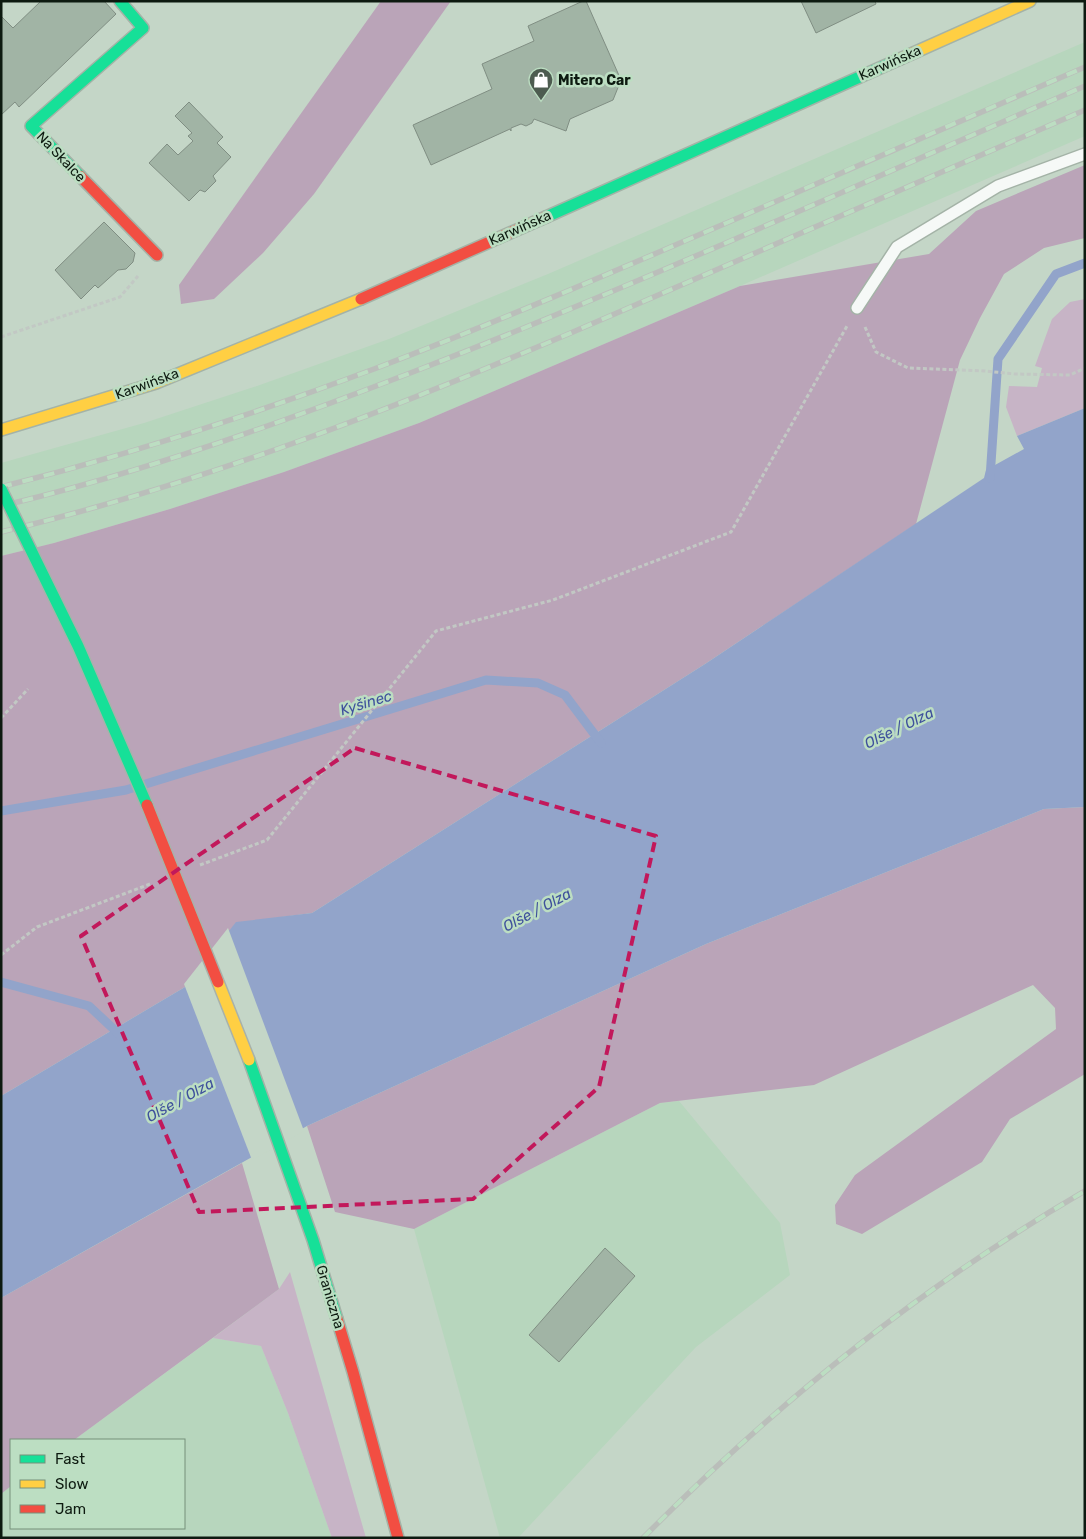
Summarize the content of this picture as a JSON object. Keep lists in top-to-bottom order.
{
  "streets": {
    "main road": ["Karwińska", "Na Skalce", "Graniczna"]
  },
  "water": ["Kyšinec", "Olše / Olza"],
  "places": {
    "shop": ["Mitero Car"]
  },
  "legend": ["Fast", "Slow", "Jam"]
}
